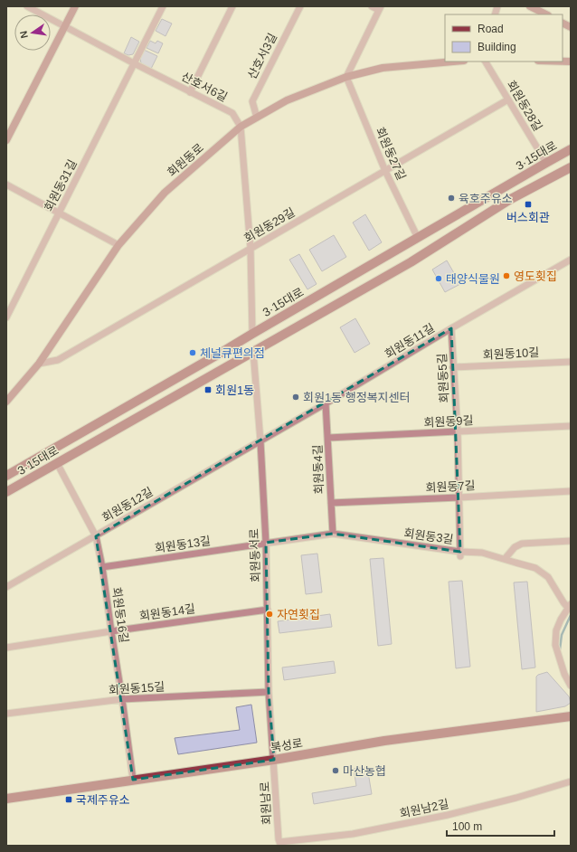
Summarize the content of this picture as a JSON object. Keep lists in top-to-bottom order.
{
  "streets": {
    "main road": ["3·15대로", "회원동로", "북성로"],
    "street": [
      "산호서3길",
      "산호서6길",
      "회원동28길",
      "회원동27길",
      "회원동31길",
      "회원동29길",
      "회원동11길",
      "회원동10길",
      "회원동5길",
      "회원동9길",
      "회원동4길",
      "회원동7길",
      "회원동12길",
      "회원동3길",
      "회원동13길",
      "회원동서로",
      "회원동14길",
      "회원동16길",
      "회원동15길",
      "회원남로",
      "회원남2길"
    ]
  },
  "crossings": [
    ["산호서3길", "회원동로"],
    ["산호서6길", "회원동로"],
    ["산호서6길", "회원동31길"],
    ["회원동28길", "3·15대로"],
    ["회원동28길", "회원동29길"],
    ["회원동27길", "3·15대로"],
    ["회원동27길", "회원동로"],
    ["회원동27길", "회원동29길"],
    ["3·15대로", "회원동서로"],
    ["3·15대로", "회원동16길"],
    ["회원동로", "회원동29길"],
    ["회원동11길", "회원동5길"],
    ["회원동11길", "회원동4길"],
    ["회원동11길", "회원동12길"],
    ["회원동11길", "회원동서로"],
    ["회원동10길", "회원동5길"],
    ["회원동5길", "회원동9길"],
    ["회원동5길", "회원동7길"],
    ["회원동5길", "회원동3길"],
    ["회원동9길", "회원동4길"],
    ["회원동4길", "회원동7길"],
    ["회원동4길", "회원동3길"],
    ["회원동12길", "회원동서로"],
    ["회원동12길", "회원동16길"],
    ["회원동3길", "회원동13길"],
    ["회원동3길", "회원동서로"],
    ["회원동13길", "회원동서로"],
    ["회원동13길", "회원동16길"],
    ["회원동서로", "회원동14길"],
    ["회원동서로", "회원동15길"],
    ["회원동서로", "북성로"],
    ["회원동서로", "회원남로"],
    ["회원동14길", "회원동16길"],
    ["회원동16길", "회원동15길"],
    ["회원동16길", "북성로"],
    ["북성로", "회원남로"],
    ["회원남로", "회원남2길"]
  ],
  "places": {
    "other": [
      "육호주유소",
      "영도횟집",
      "태양식물원",
      "체널큐편의점",
      "회원1동 행정복지센터",
      "자연횟집",
      "마산농협"
    ],
    "transit": ["버스회관", "회원1동", "국제주유소"]
  },
  "legend": ["Road", "Building"],
  "scale_bar": "100 m",
  "north": "left"
}
